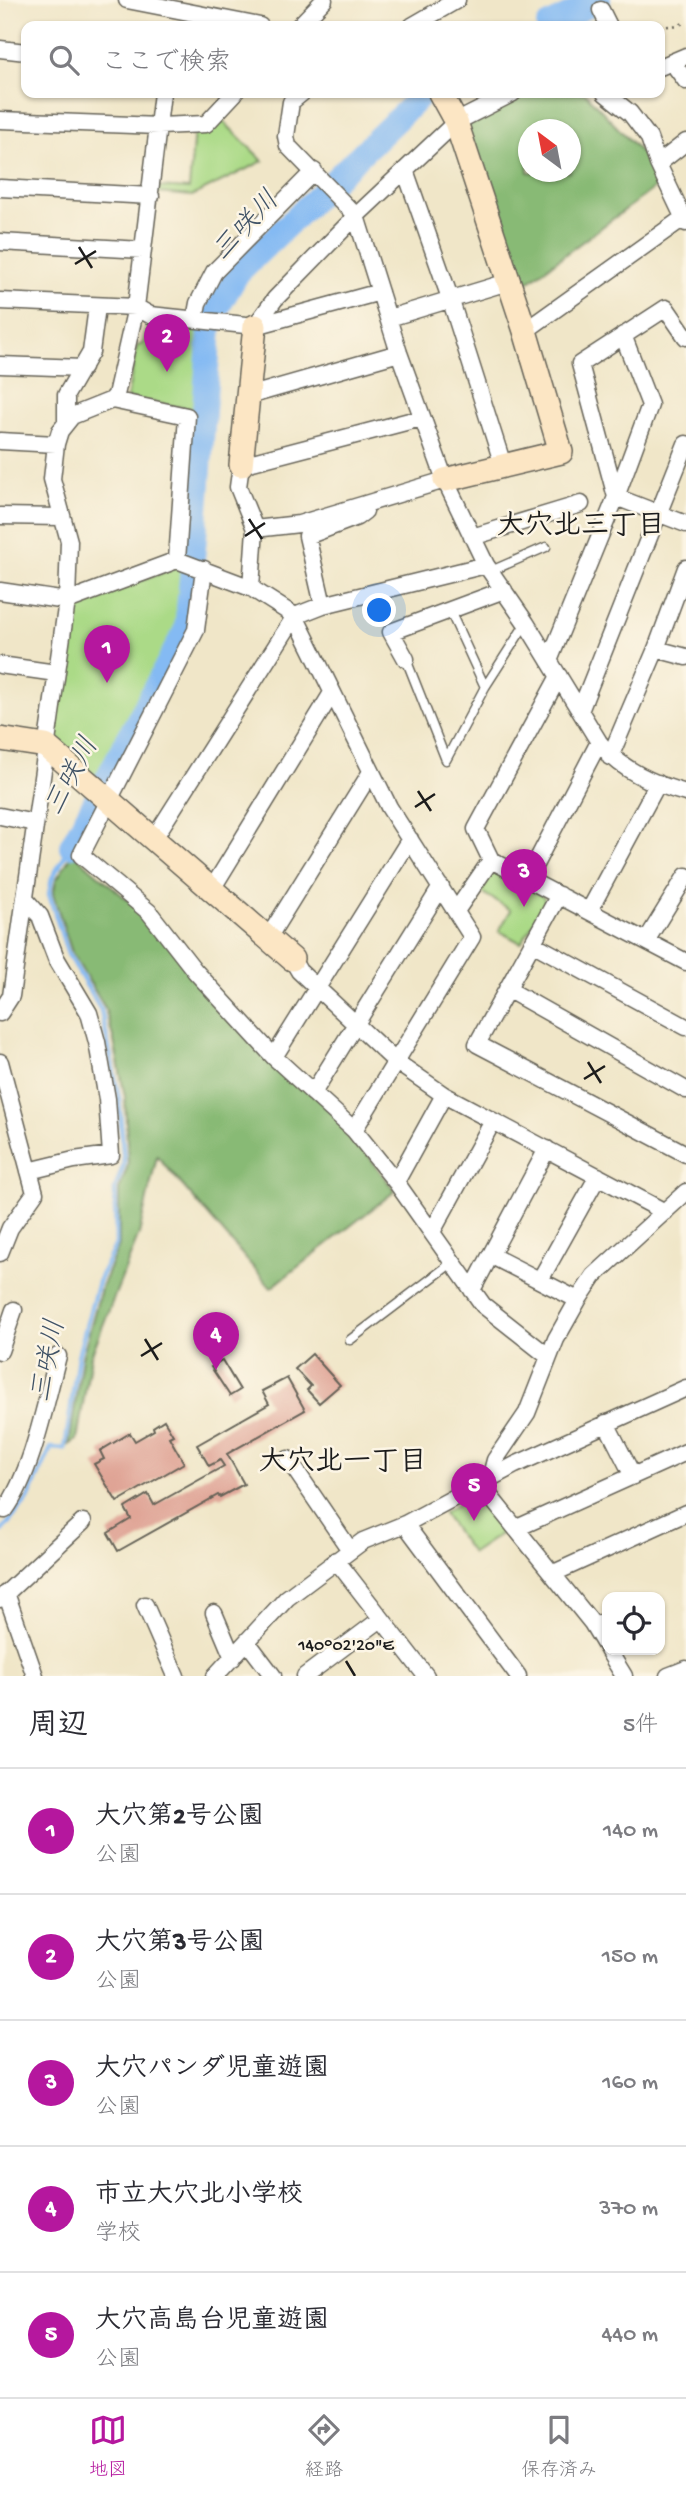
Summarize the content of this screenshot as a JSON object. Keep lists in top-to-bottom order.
{
  "districts": ["大穴北三丁目", "大穴北一丁目"],
  "water": ["三咲川"],
  "north": "top left",
  "page": {
    "search": "ここで検索",
    "pins": [
      "2",
      "1",
      "3",
      "4",
      "5"
    ],
    "heading": ["周辺", "5件"],
    "list": [
      {
        "mark": "1",
        "name": "大穴第2号公園",
        "note": "公園",
        "value": "140 m"
      },
      {
        "mark": "2",
        "name": "大穴第3号公園",
        "note": "公園",
        "value": "150 m"
      },
      {
        "mark": "3",
        "name": "大穴パンダ児童遊園",
        "note": "公園",
        "value": "160 m"
      },
      {
        "mark": "4",
        "name": "市立大穴北小学校",
        "note": "学校",
        "value": "370 m"
      },
      {
        "mark": "5",
        "name": "大穴高島台児童遊園",
        "note": "公園",
        "value": "440 m"
      }
    ],
    "nav": ["地図", "経路", "保存済み"]
  },
  "coordinates": ["140°02'20\"E"]
}
